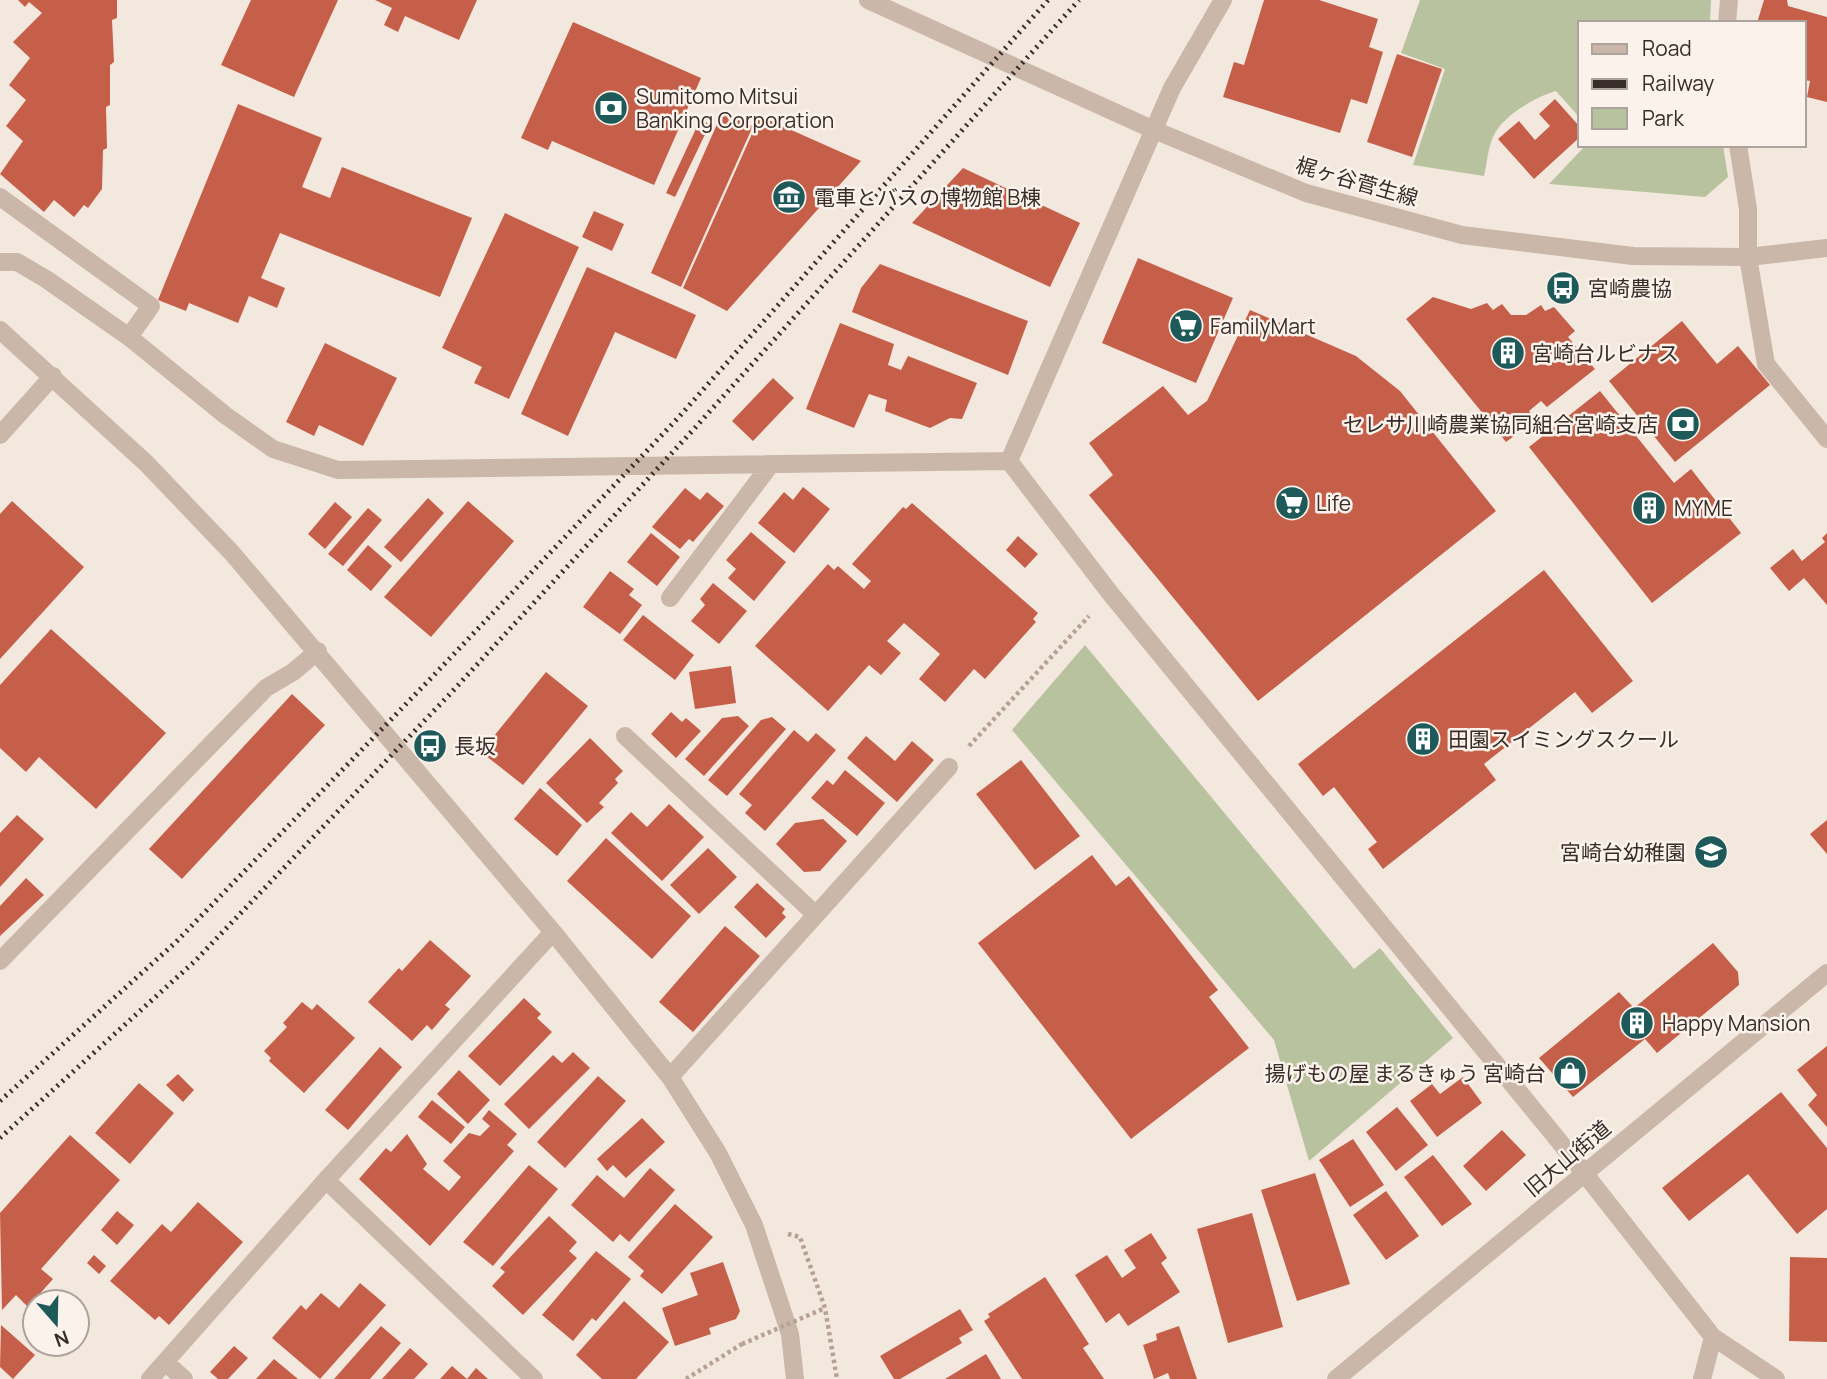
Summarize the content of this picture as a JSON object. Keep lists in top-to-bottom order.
{
  "streets": {
    "street": ["梶ヶ谷菅生線", "旧大山街道"]
  },
  "places": {
    "bank": ["Sumitomo Mitsui Banking Corporation", "セレサ川崎農業協同組合宮崎支店"],
    "museum": ["電車とバスの博物館 B棟"],
    "bus stop": ["宮崎農協", "長坂"],
    "supermarket": ["FamilyMart", "Life"],
    "building": [
      "宮崎台ルビナス",
      "MYME",
      "田園スイミングスクール",
      "Happy Mansion"
    ],
    "school or university": ["宮崎台幼稚園"],
    "shop": ["揚げもの屋 まるきゅう 宮崎台"]
  },
  "legend": ["Road", "Railway", "Park"],
  "north": "bottom"
}
